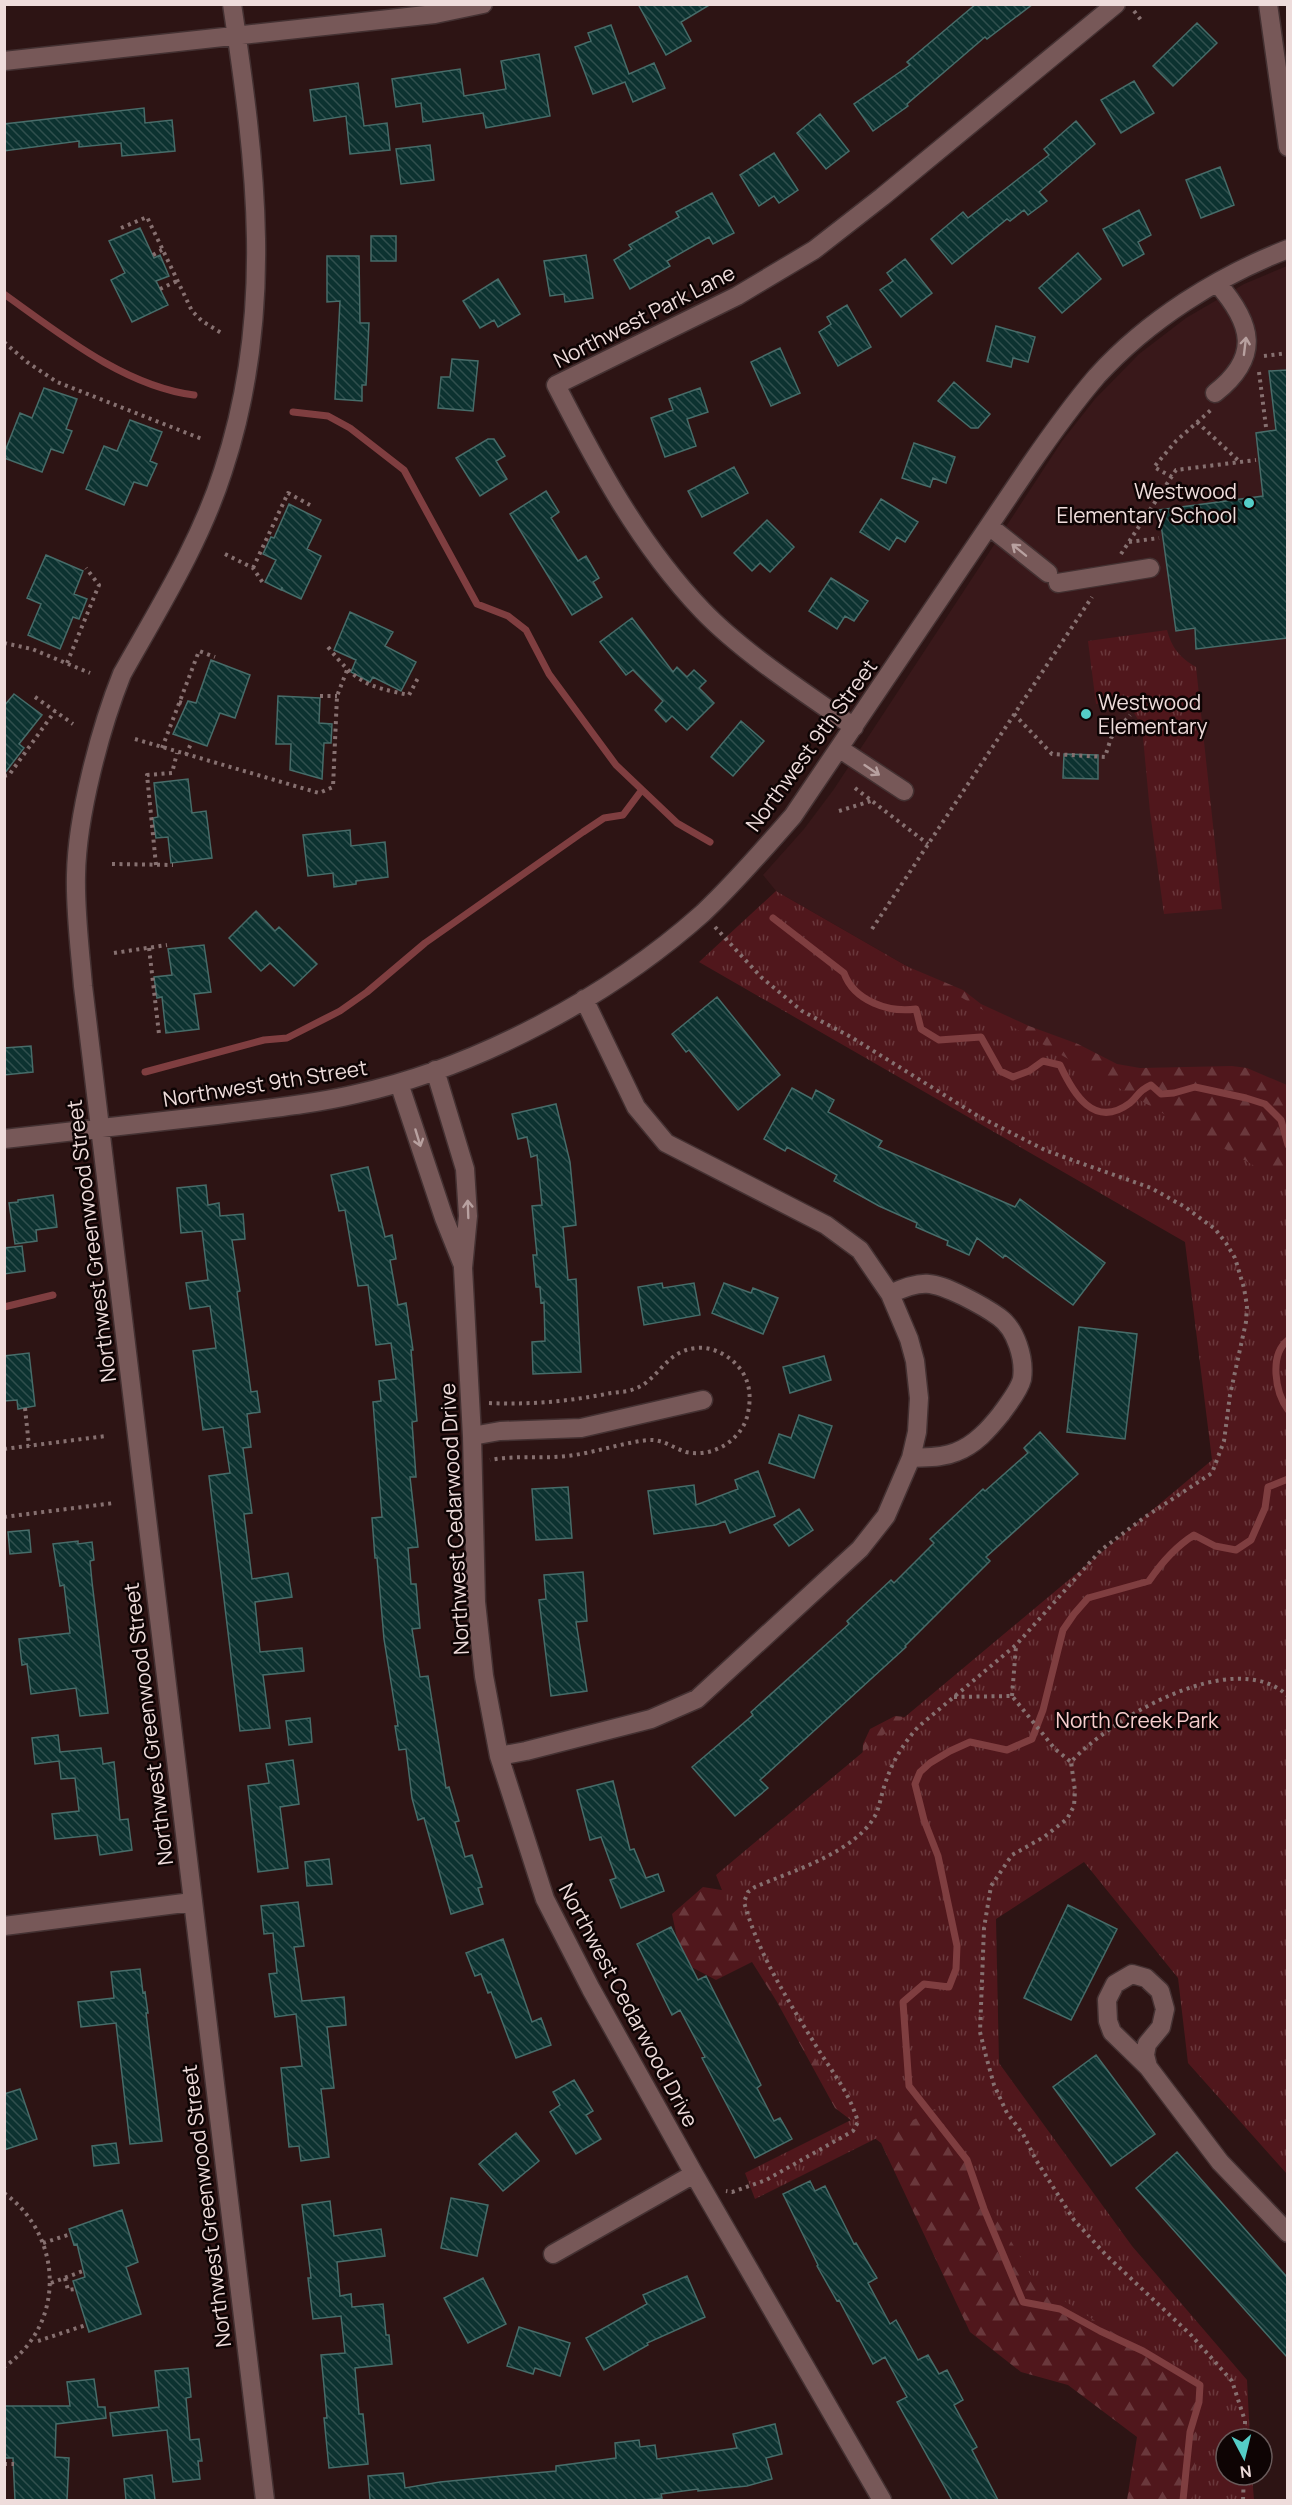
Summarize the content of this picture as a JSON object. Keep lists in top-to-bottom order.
{
  "streets": {
    "street": [
      "Northwest Park Lane",
      "Northwest 9th Street",
      "Northwest Greenwood Street",
      "Northwest Cedarwood Drive"
    ]
  },
  "crossings": [
    ["Northwest Park Lane", "Northwest 9th Street"],
    ["Northwest 9th Street", "Northwest Greenwood Street"],
    ["Northwest 9th Street", "Northwest Cedarwood Drive"]
  ],
  "parks": ["North Creek Park"],
  "places": ["Westwood Elementary School", "Westwood Elementary"],
  "north": "bottom"
}
